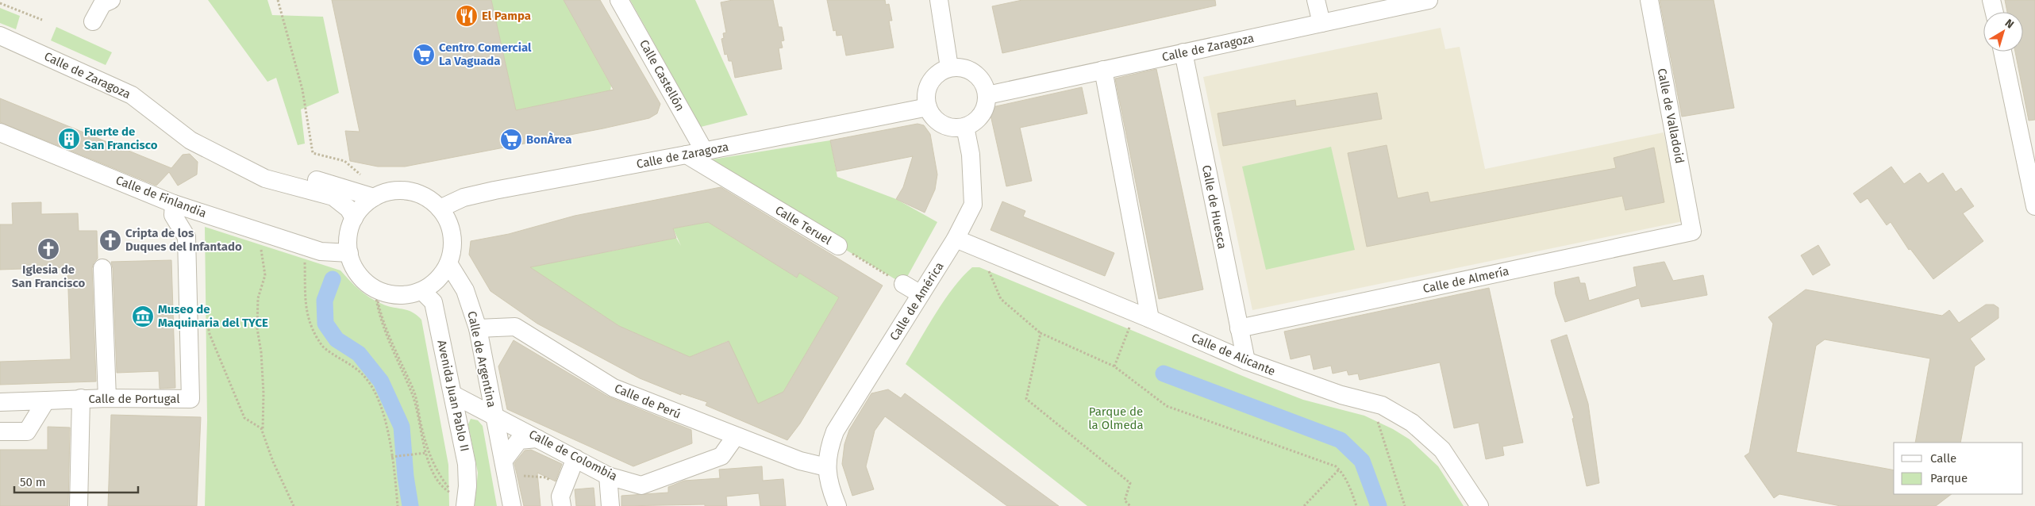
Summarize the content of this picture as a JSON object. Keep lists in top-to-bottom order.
{
  "streets": {
    "street": [
      "Calle de Zaragoza",
      "Calle Castellón",
      "Calle de Valladoid",
      "Calle de Finlandia",
      "Calle de Huesca",
      "Calle Teruel",
      "Calle de Almería",
      "Calle de América",
      "Calle de Alicante",
      "Calle de Argentina",
      "Avenida Juan Pablo II",
      "Calle de Portugal",
      "Calle de Perú",
      "Calle de Colombia"
    ]
  },
  "crossings": [
    ["Calle de Zaragoza", "Calle Castellón"],
    ["Calle de Zaragoza", "Calle de Huesca"],
    ["Calle de Zaragoza", "Calle Teruel"],
    ["Calle de Zaragoza", "Calle de América"],
    ["Calle de Valladoid", "Calle de Almería"],
    ["Calle de Finlandia", "Calle de Portugal"],
    ["Calle de Huesca", "Calle de Almería"],
    ["Calle de Huesca", "Calle de Alicante"],
    ["Calle de América", "Calle de Alicante"],
    ["Calle de América", "Calle de Perú"],
    ["Calle de Argentina", "Calle de Perú"],
    ["Calle de Argentina", "Calle de Colombia"],
    ["Avenida Juan Pablo II", "Calle de Colombia"],
    ["Calle de Perú", "Calle de Colombia"]
  ],
  "parks": ["Parque de la Olmeda"],
  "places": {
    "restaurant": ["El Pampa"],
    "supermarket": ["Centro Comercial La Vaguada", "BonÀrea"],
    "building": ["Fuerte de San Francisco"],
    "church": ["Cripta de los Duques del Infantado", "Iglesia de San Francisco"],
    "museum": ["Museo de Maquinaria del TYCE"]
  },
  "legend": ["Calle", "Parque"],
  "scale_bar": "50 m",
  "north": "top right"
}
